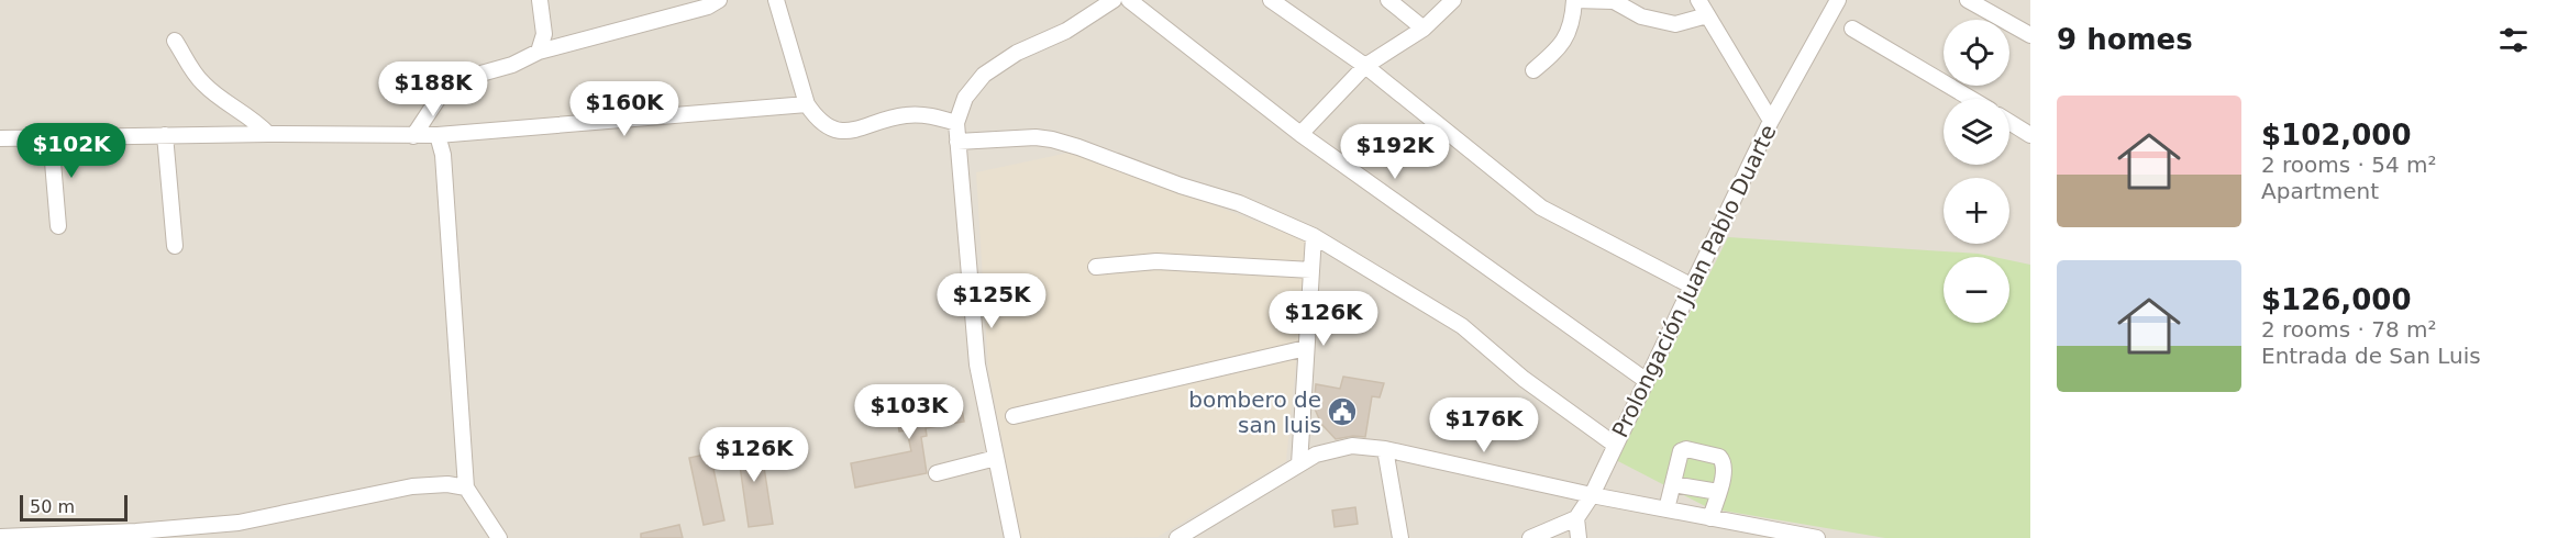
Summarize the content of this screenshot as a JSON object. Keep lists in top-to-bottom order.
{
  "streets": {
    "street": ["Prolongación Juan Pablo Duarte"]
  },
  "places": {
    "public building": ["bombero de san luis"]
  },
  "scale_bar": "50 m",
  "page": {
    "heading": "9 homes",
    "map_buttons": ["+", "−"],
    "price": [
      "$188K",
      "$160K",
      "$102K",
      "$192K",
      "$125K",
      "$126K",
      "$103K",
      "$176K",
      "$126K"
    ],
    "list": [
      {
        "name": "$102,000",
        "note": "2 rooms · 54 m² · Apartment"
      },
      {
        "name": "$126,000",
        "note": "2 rooms · 78 m² · Entrada de San Luis"
      }
    ],
    "scale": "50 m"
  }
}
